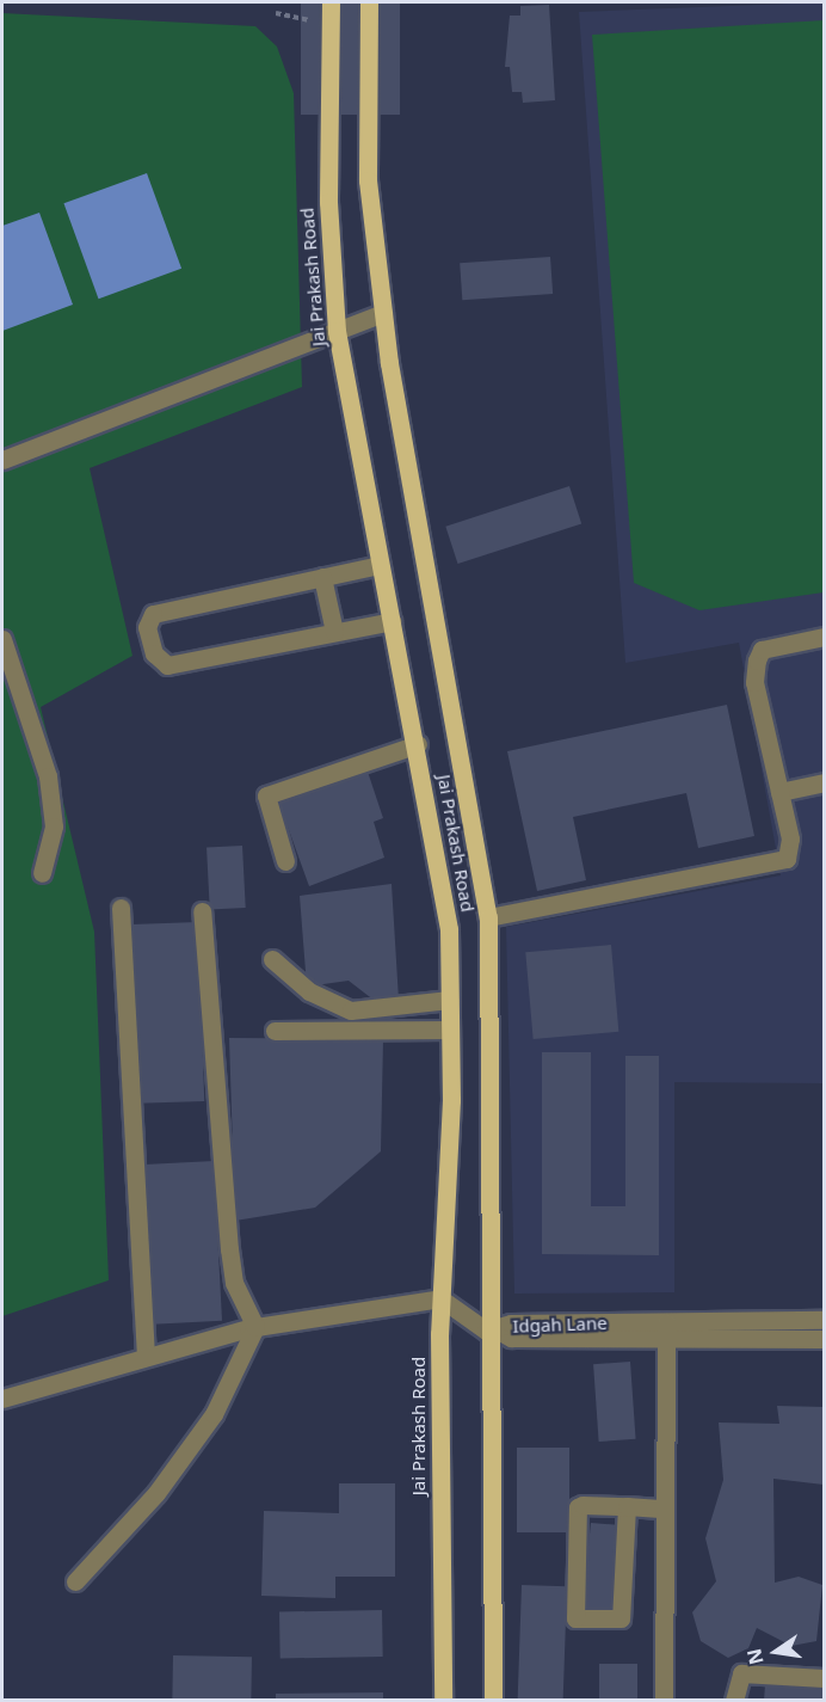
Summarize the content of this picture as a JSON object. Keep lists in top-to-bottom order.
{
  "streets": {
    "main road": ["Jai Prakash Road"],
    "street": ["Idgah Lane"]
  },
  "crossings": [
    ["Jai Prakash Road", "Idgah Lane"]
  ],
  "north": "left"
}
